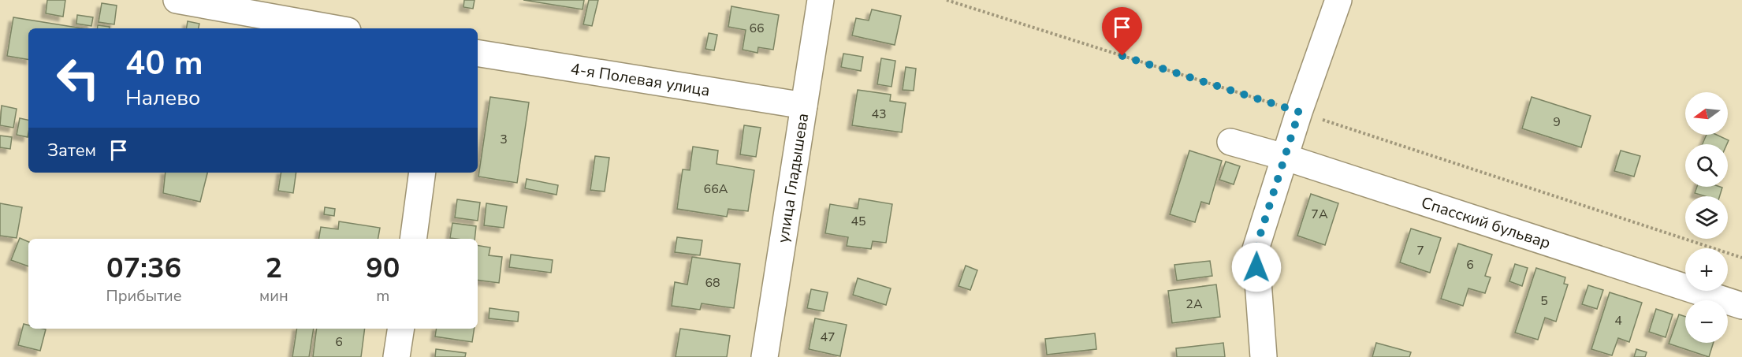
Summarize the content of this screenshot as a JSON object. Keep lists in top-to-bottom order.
{
  "streets": {
    "street": ["4-я Полевая улица", "улица Гладышева", "Спасский бульвар"]
  },
  "crossings": [
    ["4-я Полевая улица", "улица Гладышева"]
  ],
  "house_numbers": [
    "66",
    "43",
    "9",
    "3",
    "66А",
    "7А",
    "45",
    "7",
    "6",
    "68",
    "5",
    "2А",
    "4",
    "47",
    "6"
  ],
  "north": "left",
  "page": {
    "turn": ["40 m", "Налево"],
    "map_buttons": ["+", "−"],
    "then": "Затем",
    "eta": [
      "07:36",
      "Прибытие",
      "2",
      "мин",
      "90",
      "m"
    ]
  }
}
